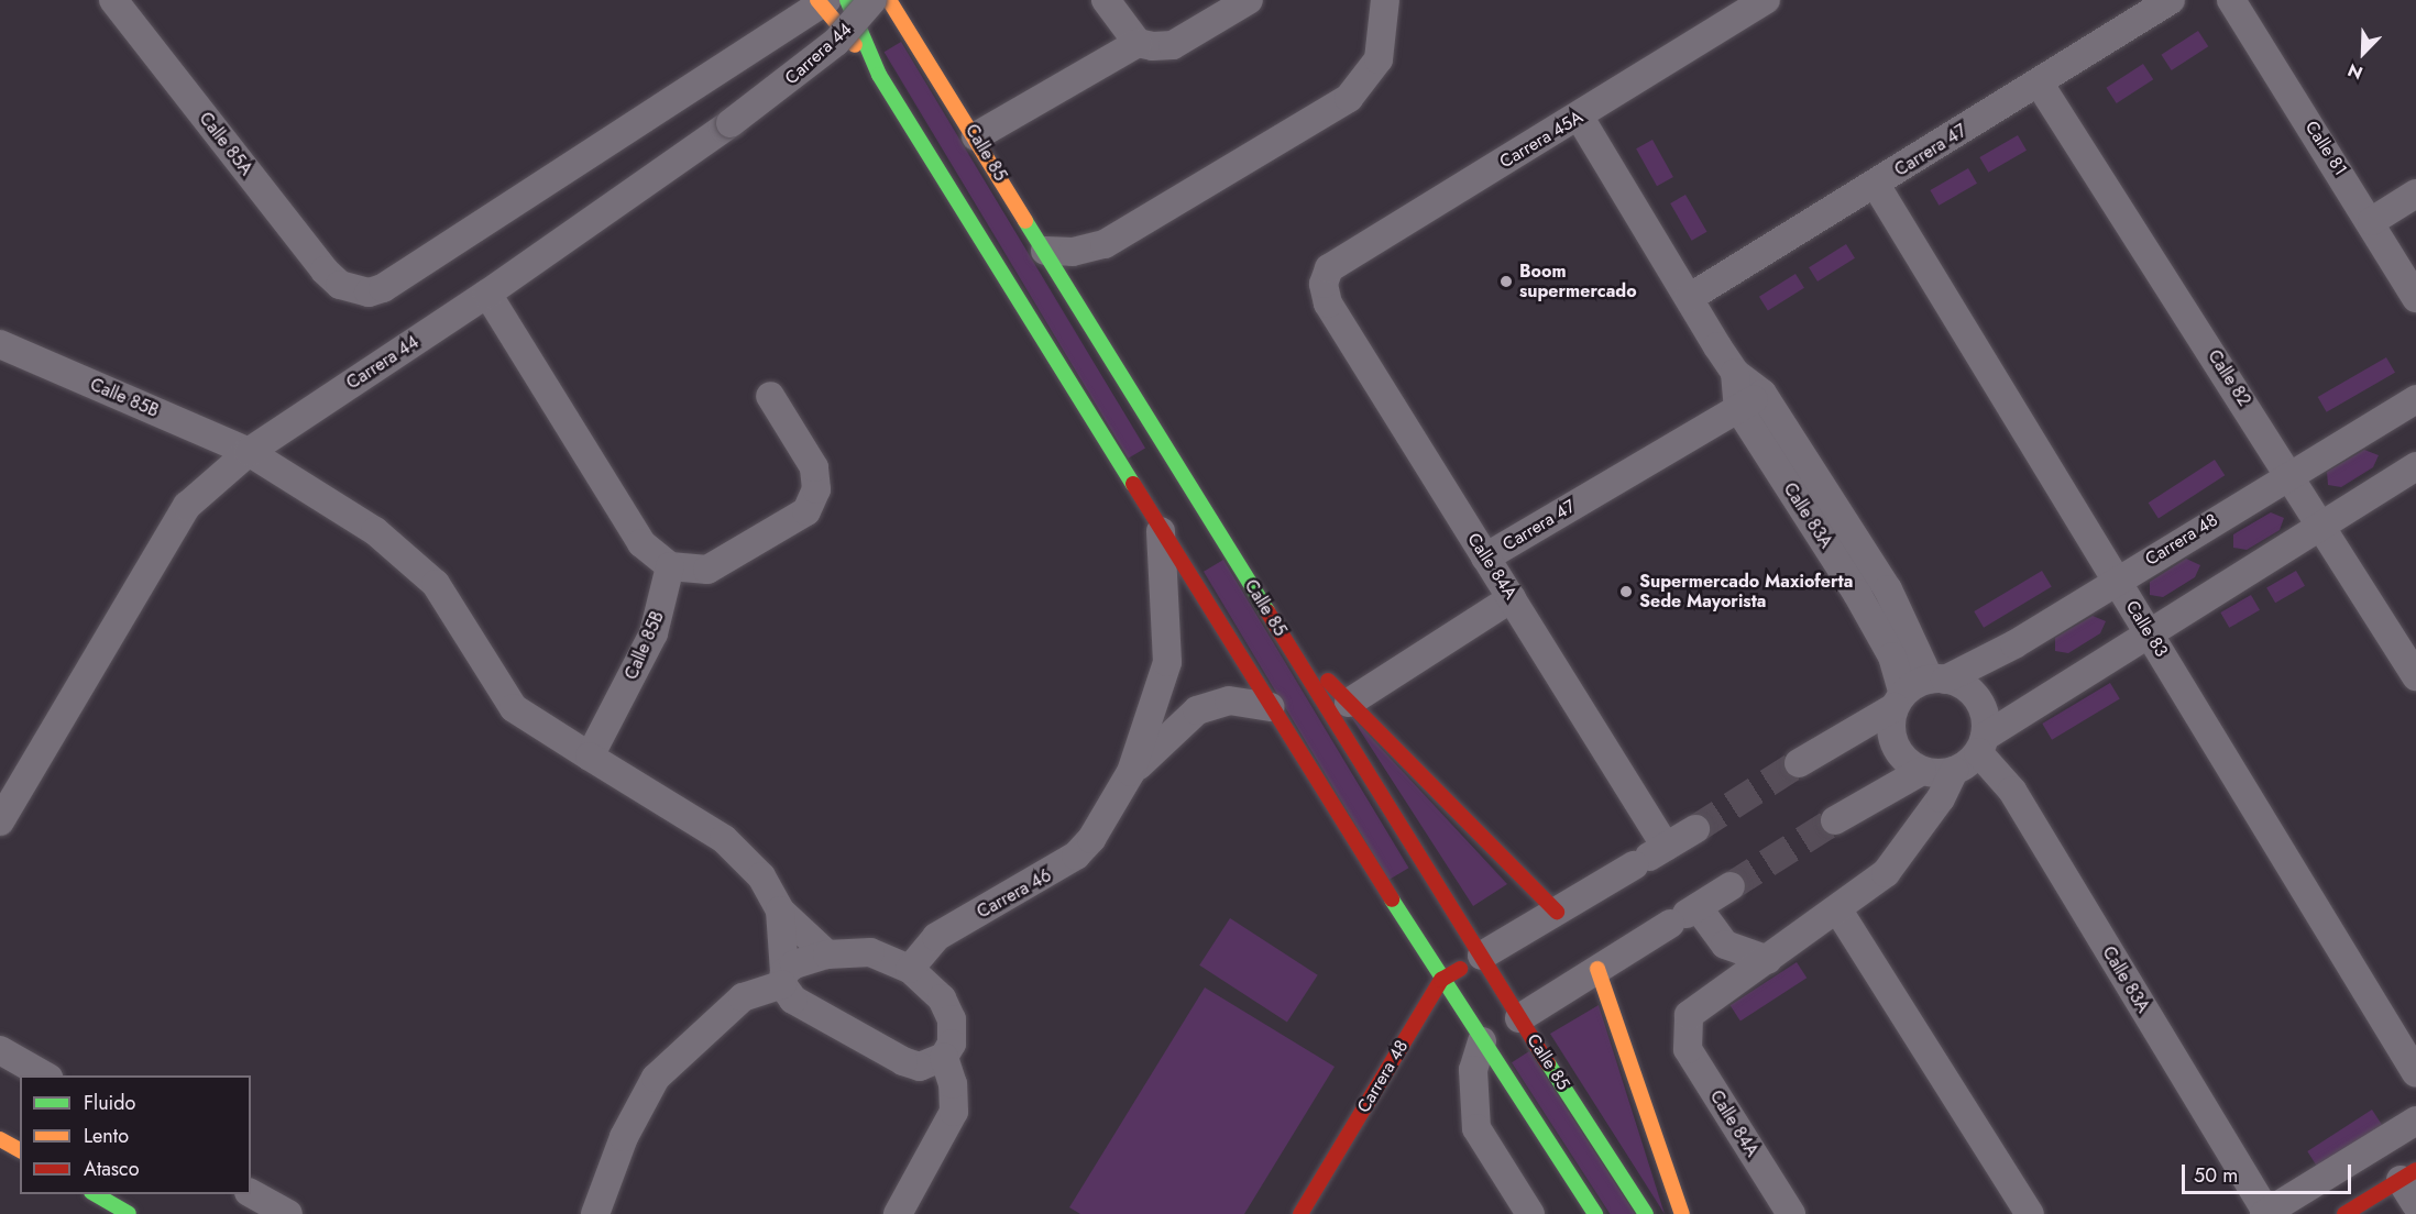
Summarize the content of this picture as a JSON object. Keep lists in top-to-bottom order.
{
  "streets": {
    "main road": ["Calle 85", "Carrera 48"],
    "street": [
      "Carrera 44",
      "Carrera 45A",
      "Calle 85A",
      "Calle 81",
      "Carrera 47",
      "Calle 82",
      "Calle 85B",
      "Calle 83A",
      "Calle 84A",
      "Calle 83",
      "Carrera 46"
    ]
  },
  "crossings": [
    ["Carrera 44", "Calle 85A"],
    ["Carrera 44", "Calle 85B"],
    ["Carrera 45A", "Calle 83A"],
    ["Carrera 45A", "Calle 84A"],
    ["Carrera 47", "Calle 82"],
    ["Carrera 47", "Calle 83A"],
    ["Carrera 47", "Calle 84A"],
    ["Carrera 47", "Calle 83"],
    ["Calle 85", "Carrera 48"],
    ["Calle 82", "Carrera 48"],
    ["Calle 83A", "Carrera 48"],
    ["Carrera 48", "Calle 83"]
  ],
  "places": ["Boom supermercado", "Supermercado Maxioferta Sede Mayorista"],
  "legend": ["Fluido", "Lento", "Atasco"],
  "scale_bar": "50 m",
  "north": "bottom left"
}
